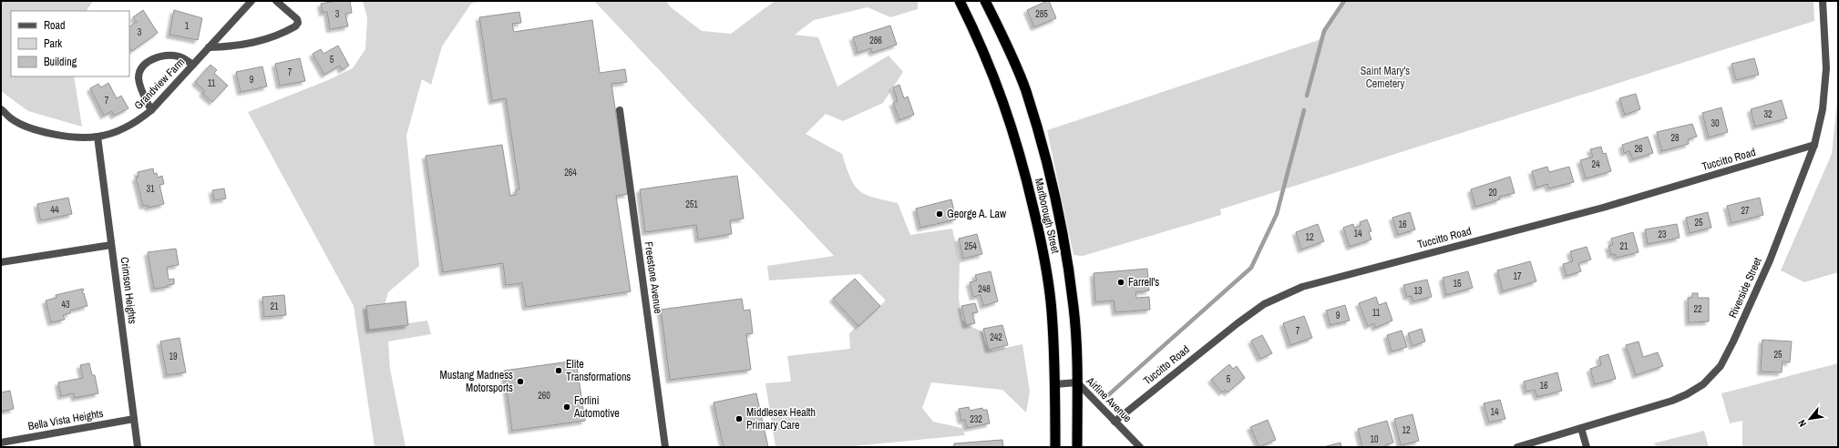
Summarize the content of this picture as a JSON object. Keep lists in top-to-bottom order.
{
  "streets": {
    "highway": ["Marlborough Street"],
    "street": [
      "Grandview Farm",
      "Tuccitto Road",
      "Freestone Avenue",
      "Riverside Street",
      "Crimson Heights",
      "Airline Avenue",
      "Bella Vista Heights"
    ]
  },
  "crossings": [
    ["Grandview Farm", "Crimson Heights"],
    ["Tuccitto Road", "Riverside Street"],
    ["Tuccitto Road", "Airline Avenue"],
    ["Marlborough Street", "Airline Avenue"],
    ["Crimson Heights", "Bella Vista Heights"]
  ],
  "parks": ["Saint Mary's Cemetery"],
  "places": [
    "George A. Law",
    "Farrell's",
    "Elite Transformations",
    "Mustang Madness Motorsports",
    "Forlini Automotive",
    "Middlesex Health Primary Care"
  ],
  "house_numbers": [
    "3",
    "285",
    "1",
    "3",
    "286",
    "5",
    "7",
    "9",
    "11",
    "7",
    "32",
    "30",
    "28",
    "26",
    "24",
    "264",
    "31",
    "20",
    "251",
    "44",
    "27",
    "25",
    "16",
    "14",
    "23",
    "12",
    "254",
    "21",
    "17",
    "15",
    "248",
    "13",
    "43",
    "21",
    "22",
    "11",
    "9",
    "7",
    "242",
    "25",
    "19",
    "5",
    "16",
    "260",
    "14",
    "232",
    "12",
    "10"
  ],
  "legend": ["Road", "Park", "Building"],
  "north": "bottom left"
}
